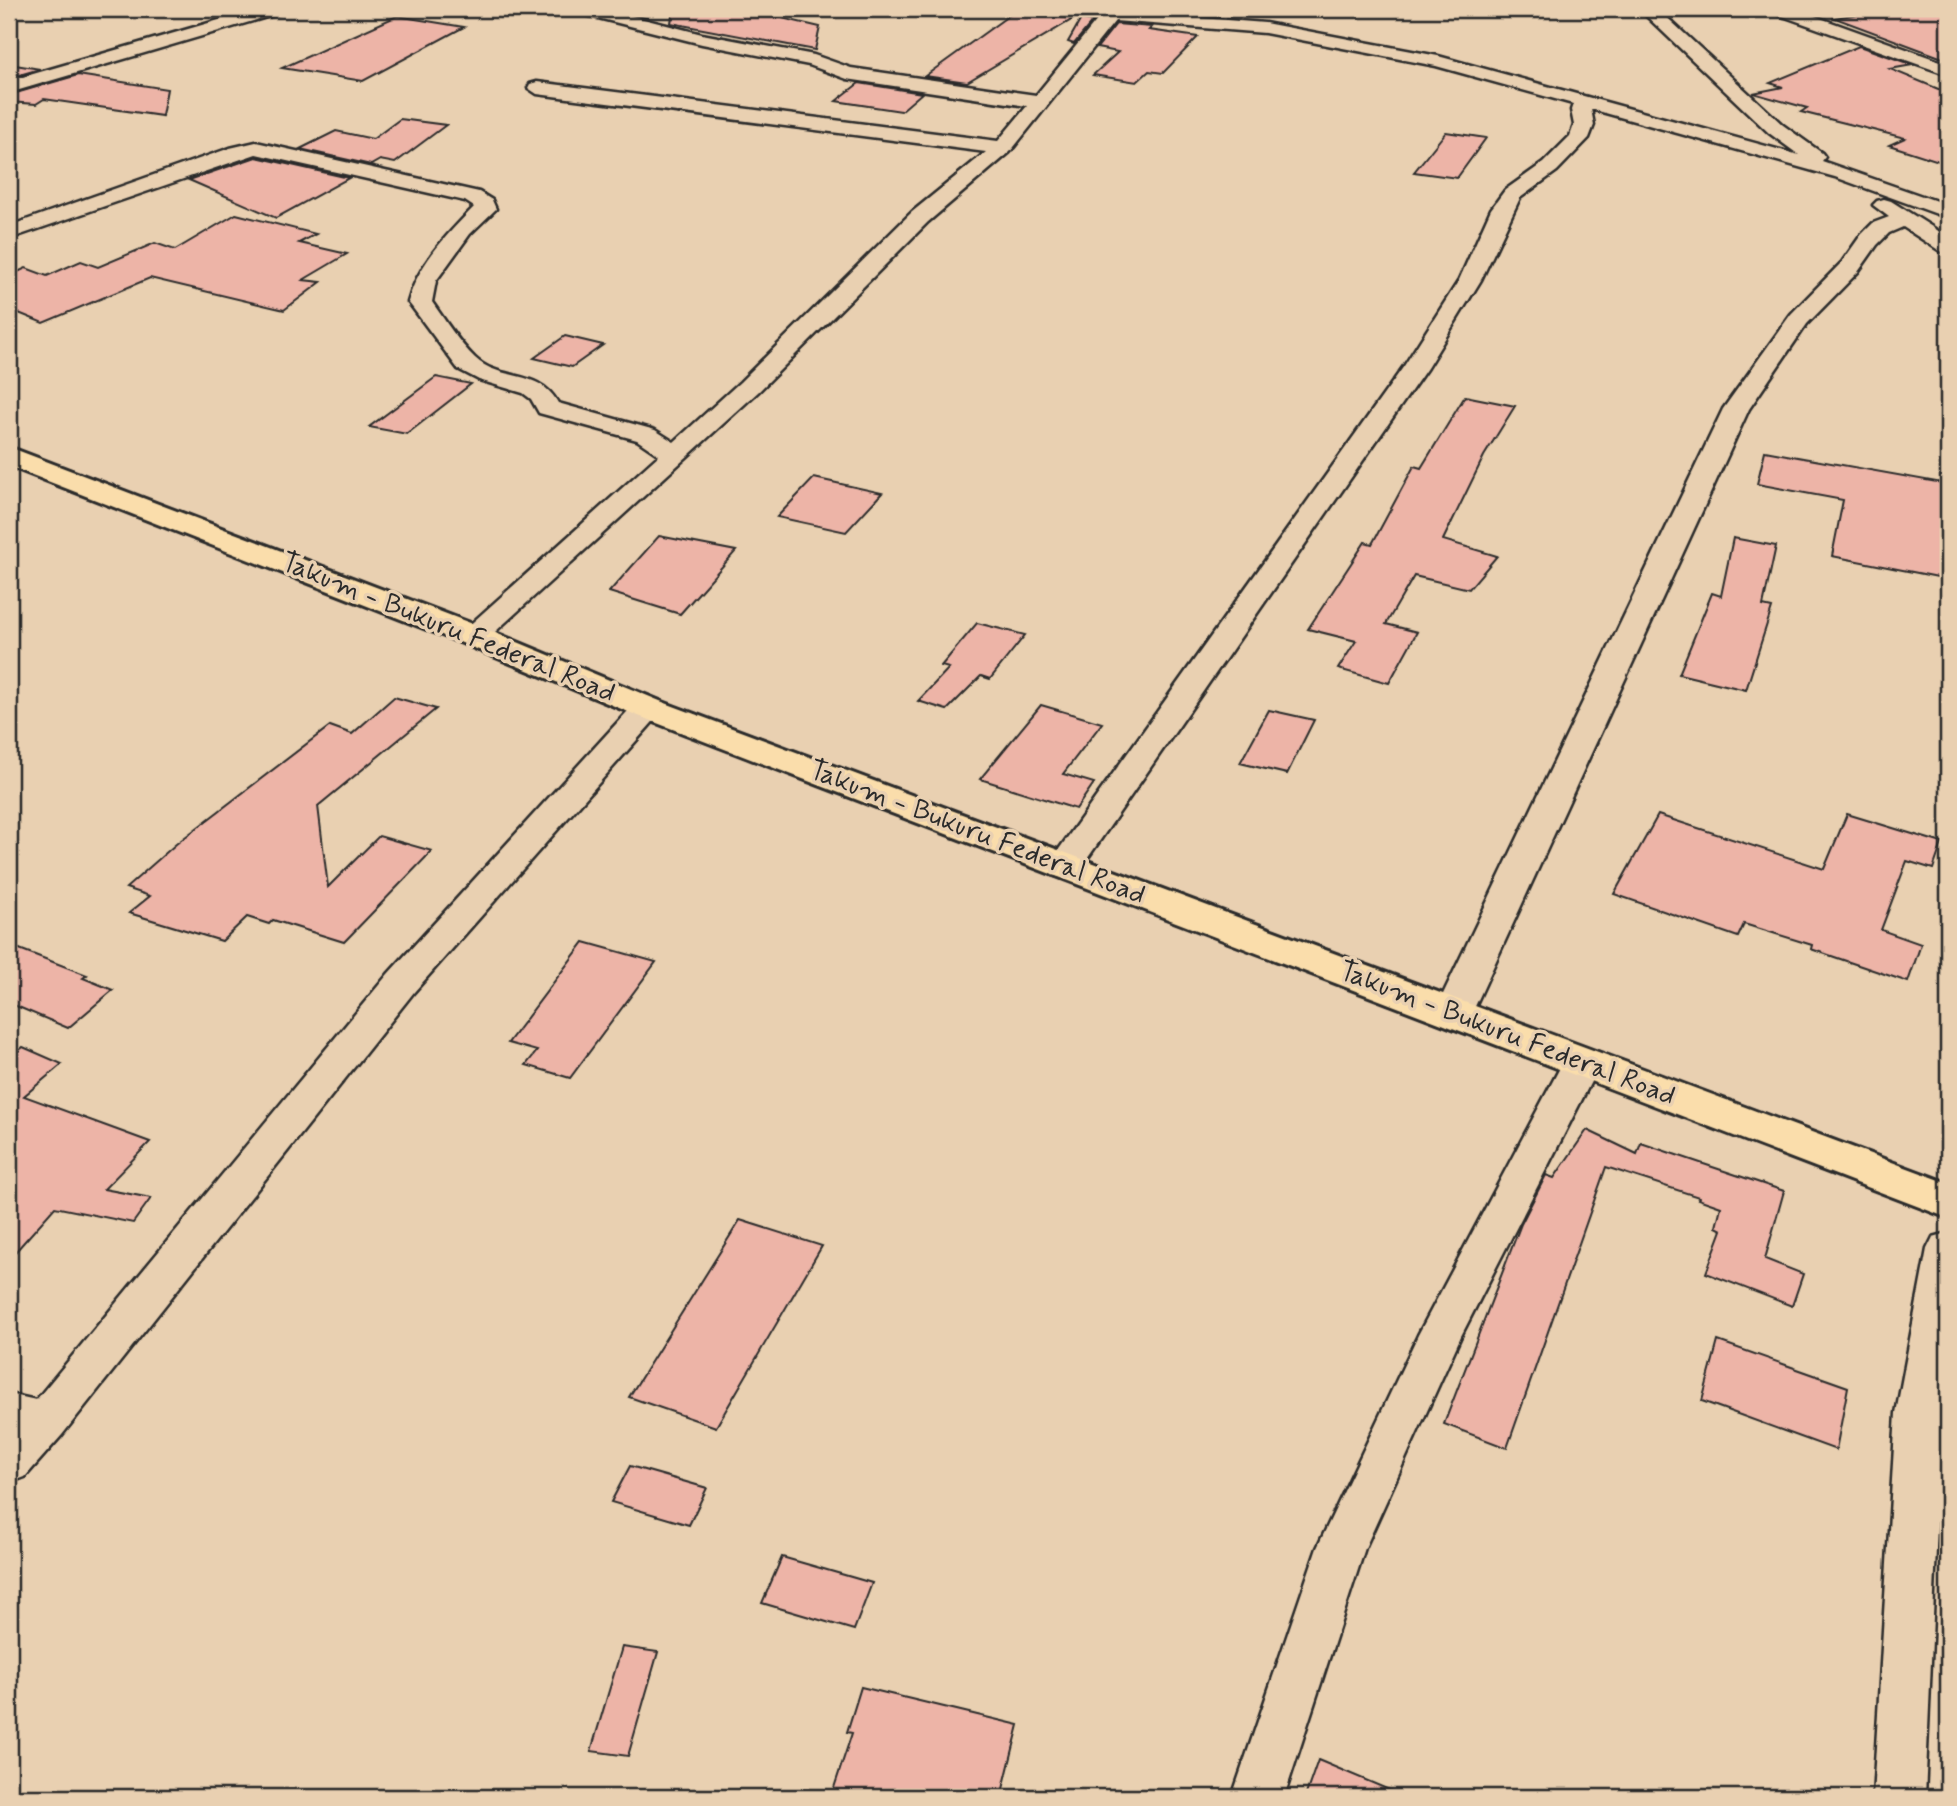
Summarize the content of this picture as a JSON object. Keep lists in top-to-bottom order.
{
  "streets": {
    "main road": ["Takum - Bukuru Federal Road"]
  }
}
